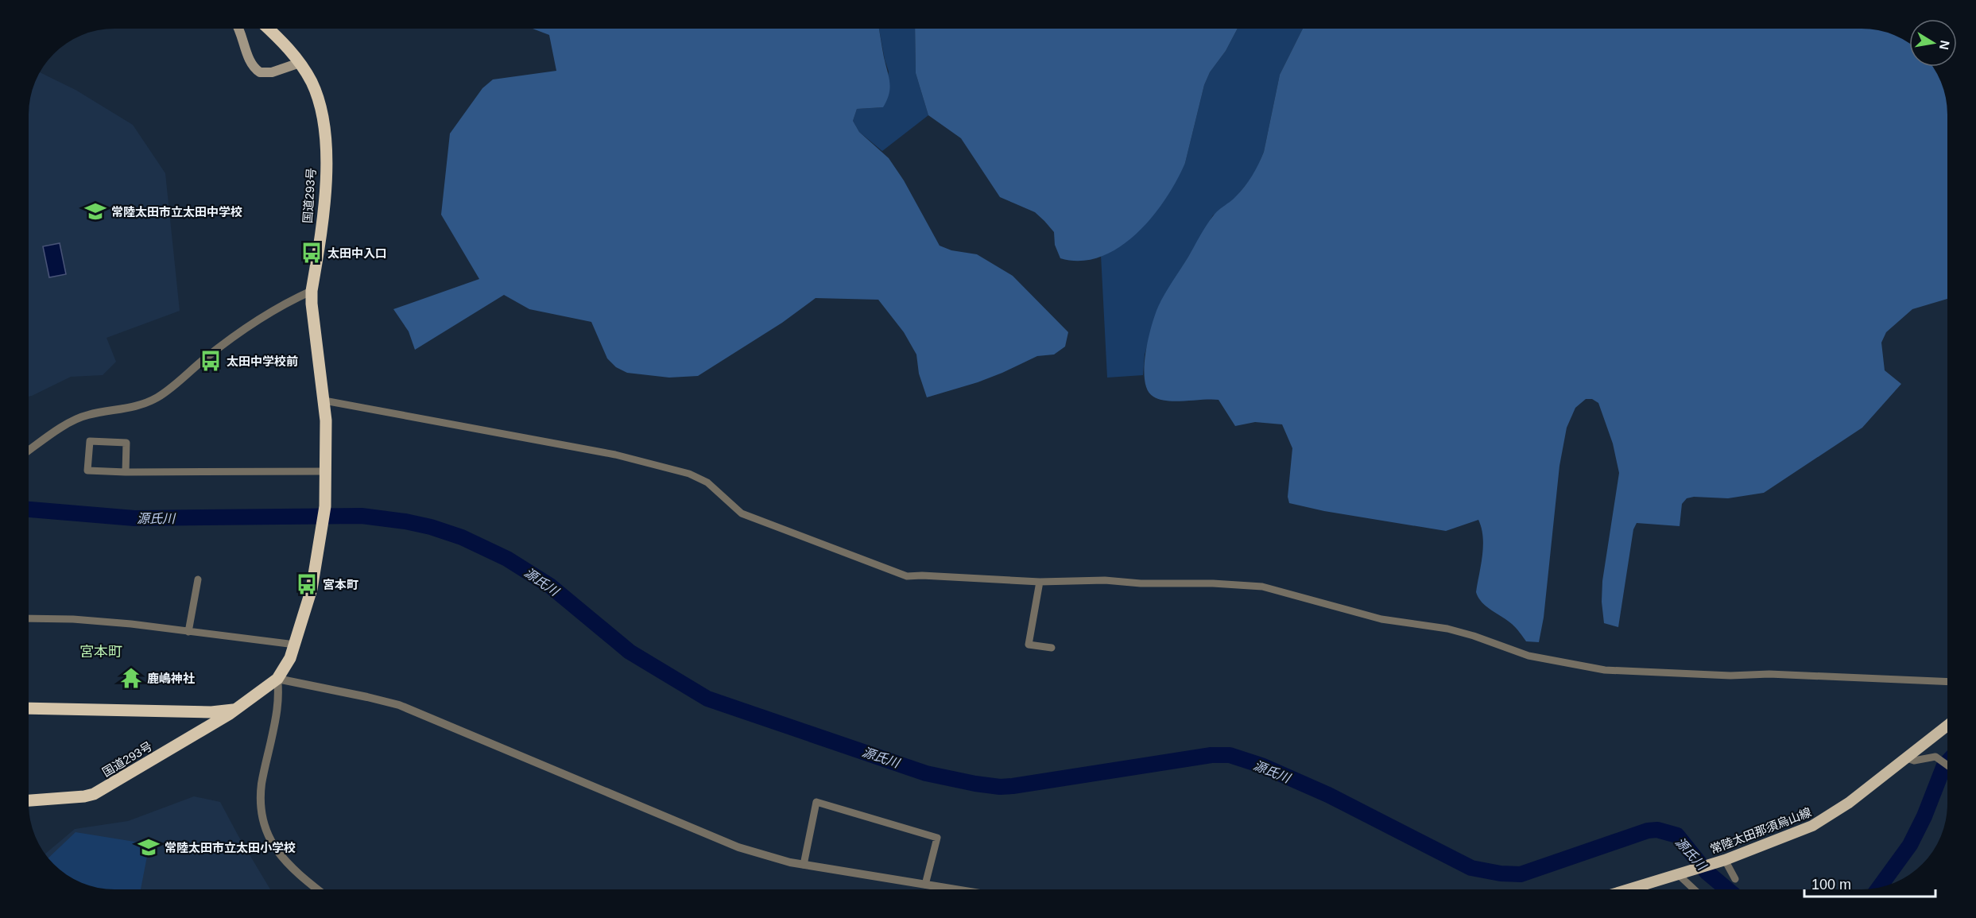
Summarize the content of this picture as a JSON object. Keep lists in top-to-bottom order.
{
  "streets": {
    "highway": ["国道293号"],
    "main road": ["常陸太田那須烏山線"]
  },
  "districts": ["宮本町"],
  "water": ["源氏川"],
  "places": {
    "school or university": ["常陸太田市立太田中学校", "常陸太田市立太田小学校"],
    "bus stop": ["太田中入口", "太田中学校前", "宮本町"],
    "temple": ["鹿嶋神社"]
  },
  "scale_bar": "100 m",
  "north": "right"
}
